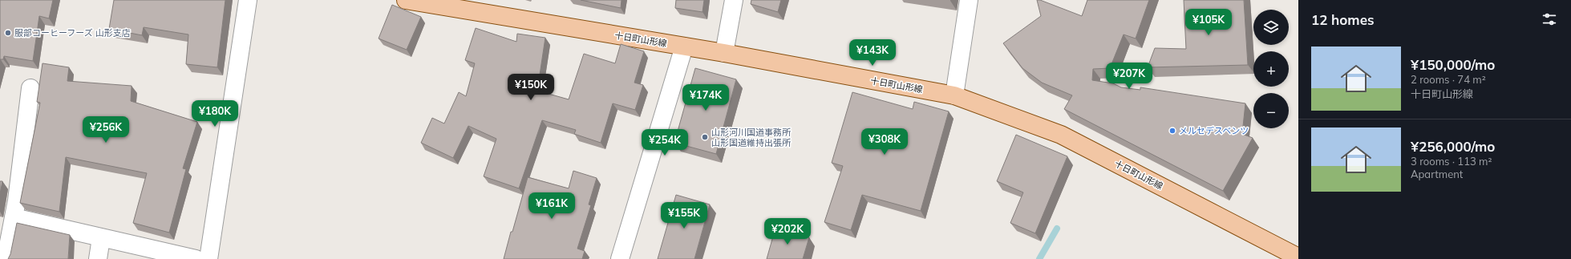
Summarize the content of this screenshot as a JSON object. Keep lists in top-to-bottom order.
{
  "streets": {
    "main road": ["十日町山形線"]
  },
  "places": ["服部コーヒーフーズ 山形支店", "メルセデスベンツ", "山形河川国道事務所 山形国道維持出張所"],
  "page": {
    "heading": "12 homes",
    "price": [
      "¥105K",
      "¥143K",
      "¥207K",
      "¥150K",
      "¥174K",
      "¥180K",
      "¥256K",
      "¥308K",
      "¥254K",
      "¥161K",
      "¥155K",
      "¥202K"
    ],
    "map_buttons": ["+", "−"],
    "list": [
      {
        "name": "¥150,000/mo",
        "note": "2 rooms · 74 m² · 十日町山形線"
      },
      {
        "name": "¥256,000/mo",
        "note": "3 rooms · 113 m² · Apartment"
      }
    ]
  }
}
